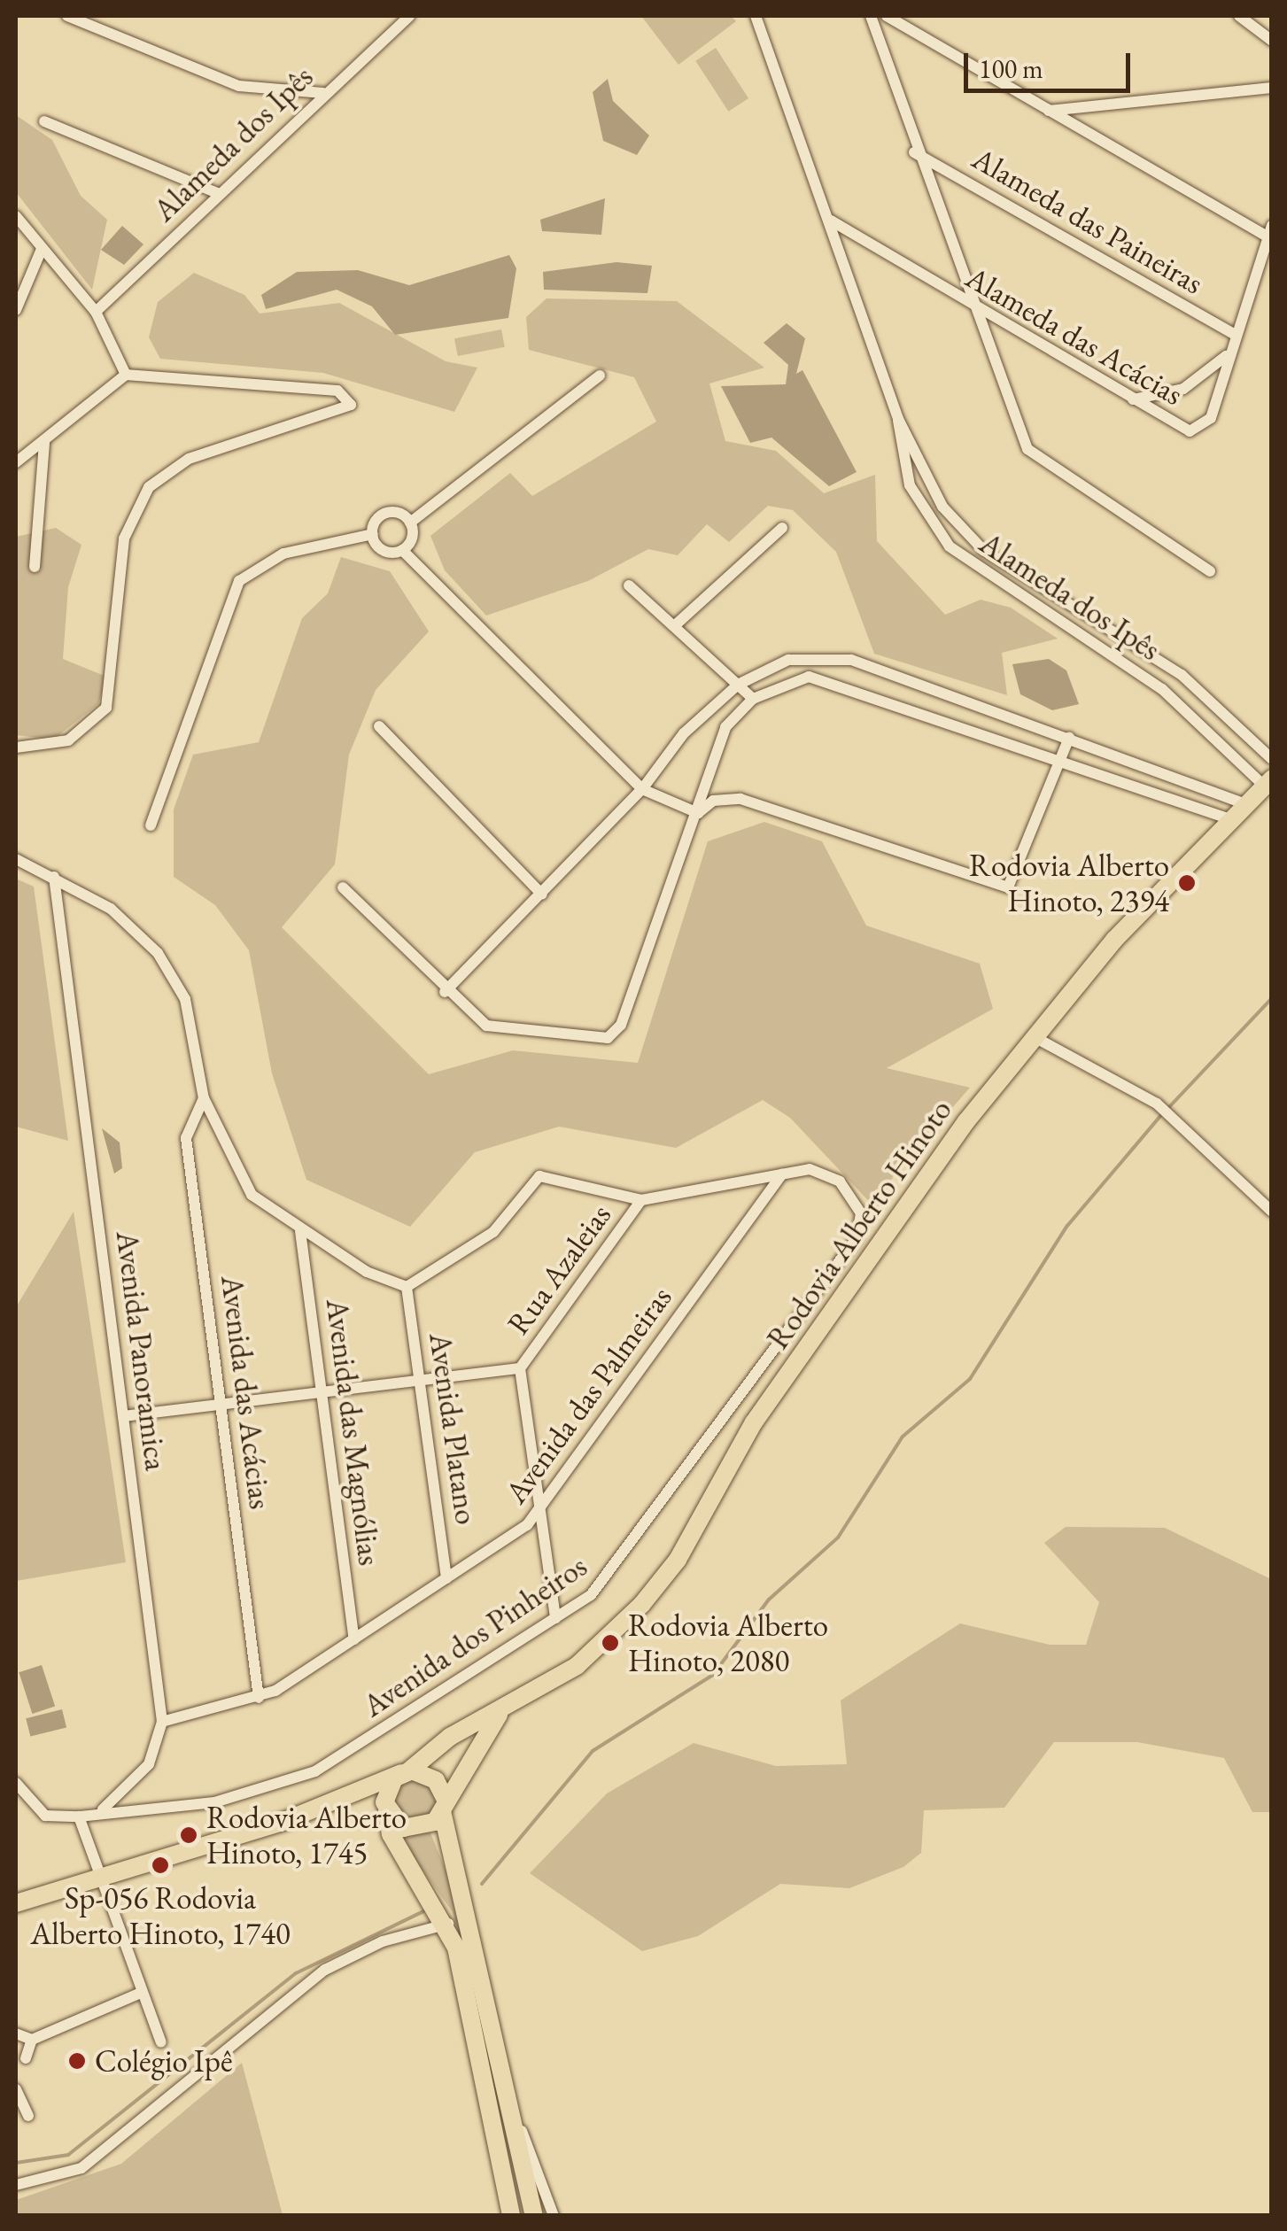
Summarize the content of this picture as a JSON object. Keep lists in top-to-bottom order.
{
  "streets": {
    "main road": ["Rodovia Alberto Hinoto"],
    "street": [
      "Alameda dos Ipês",
      "Alameda das Paineiras",
      "Alameda das Acácias",
      "Rua Azaleias",
      "Avenida Panoramica",
      "Avenida das Acácias",
      "Avenida das Palmeiras",
      "Avenida Platano",
      "Avenida das Magnólias",
      "Avenida dos Pinheiros"
    ]
  },
  "crossings": [
    ["Alameda dos Ipês", "Alameda das Acácias"],
    ["Alameda dos Ipês", "Rodovia Alberto Hinoto"],
    ["Alameda das Paineiras", "Alameda das Acácias"],
    ["Avenida Panoramica", "Avenida das Palmeiras"],
    ["Avenida Panoramica", "Avenida dos Pinheiros"],
    ["Avenida das Acácias", "Avenida das Palmeiras"],
    ["Avenida das Palmeiras", "Avenida Platano"],
    ["Avenida das Palmeiras", "Avenida das Magnólias"],
    ["Avenida das Palmeiras", "Avenida dos Pinheiros"]
  ],
  "places": [
    "Rodovia Alberto Hinoto, 2394",
    "Rodovia Alberto Hinoto, 2080",
    "Rodovia Alberto Hinoto, 1745",
    "Sp-056 Rodovia Alberto Hinoto, 1740",
    "Colégio Ipê"
  ],
  "scale_bar": "100 m"
}
